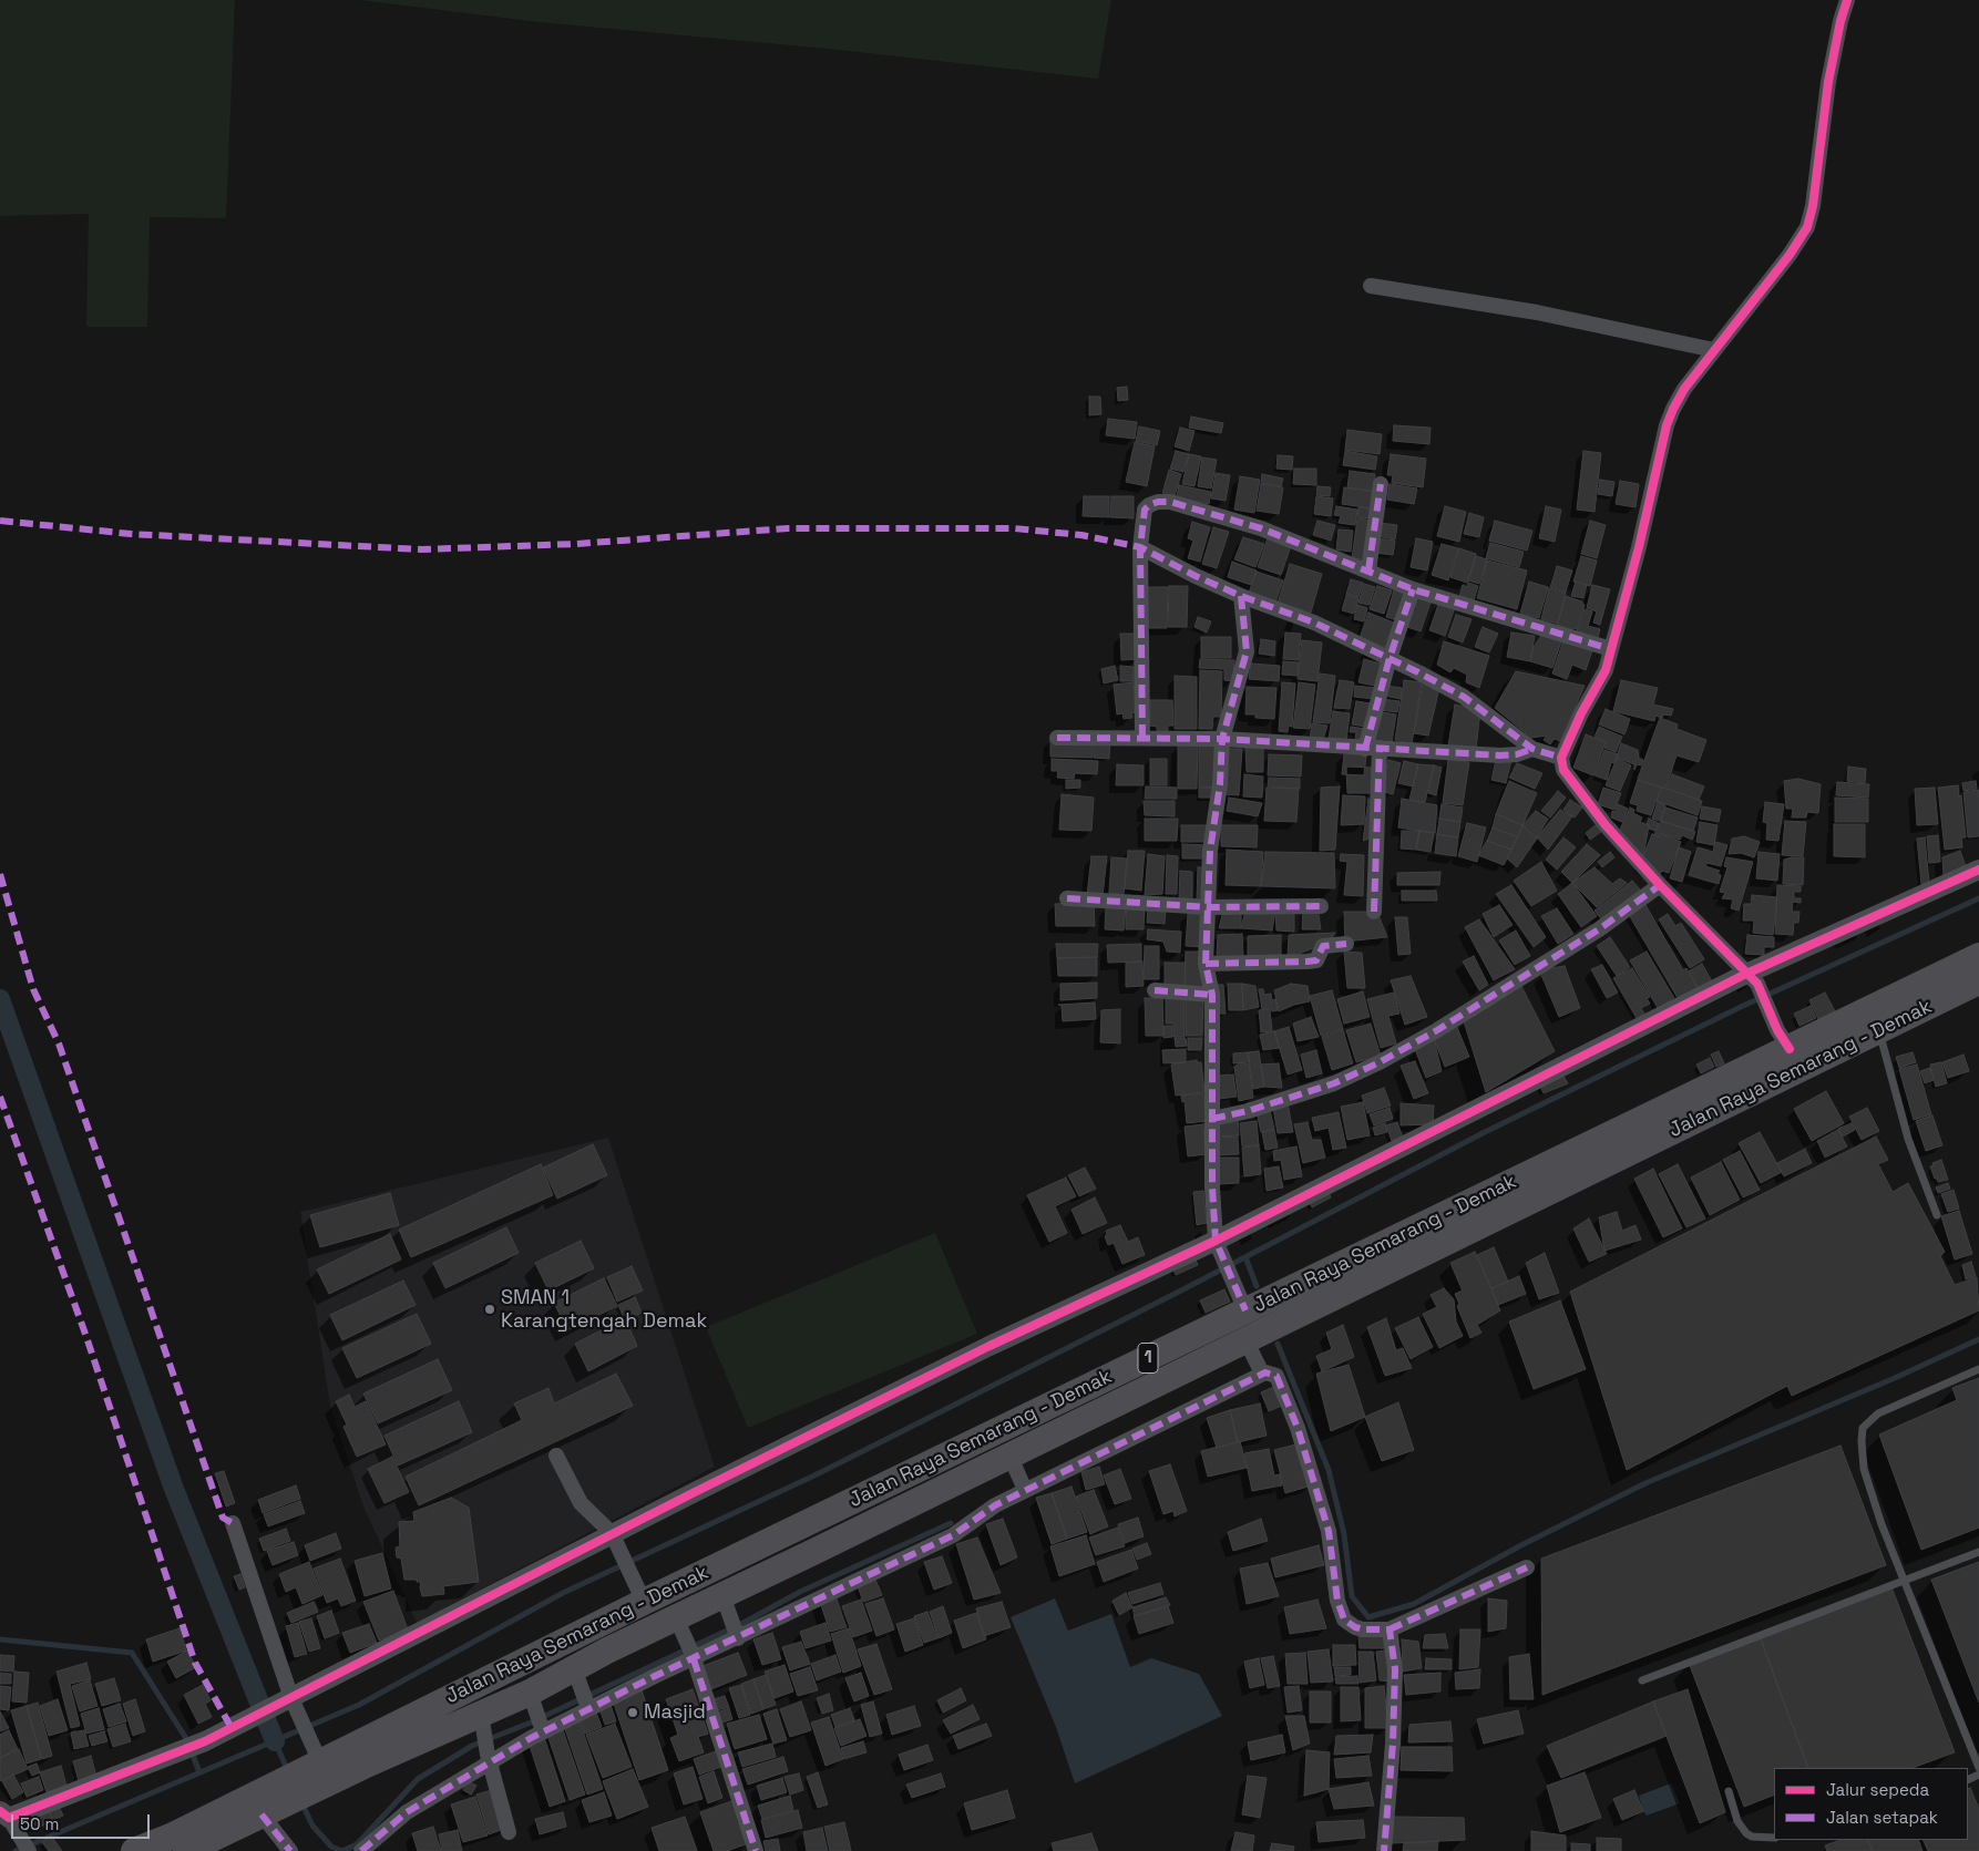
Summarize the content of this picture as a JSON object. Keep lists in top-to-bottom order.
{
  "streets": {
    "highway": ["Jalan Raya Semarang - Demak", "1"]
  },
  "places": ["SMAN 1 Karangtengah Demak", "Masjid"],
  "legend": ["Jalur sepeda", "Jalan setapak"],
  "scale_bar": "50 m"
}
